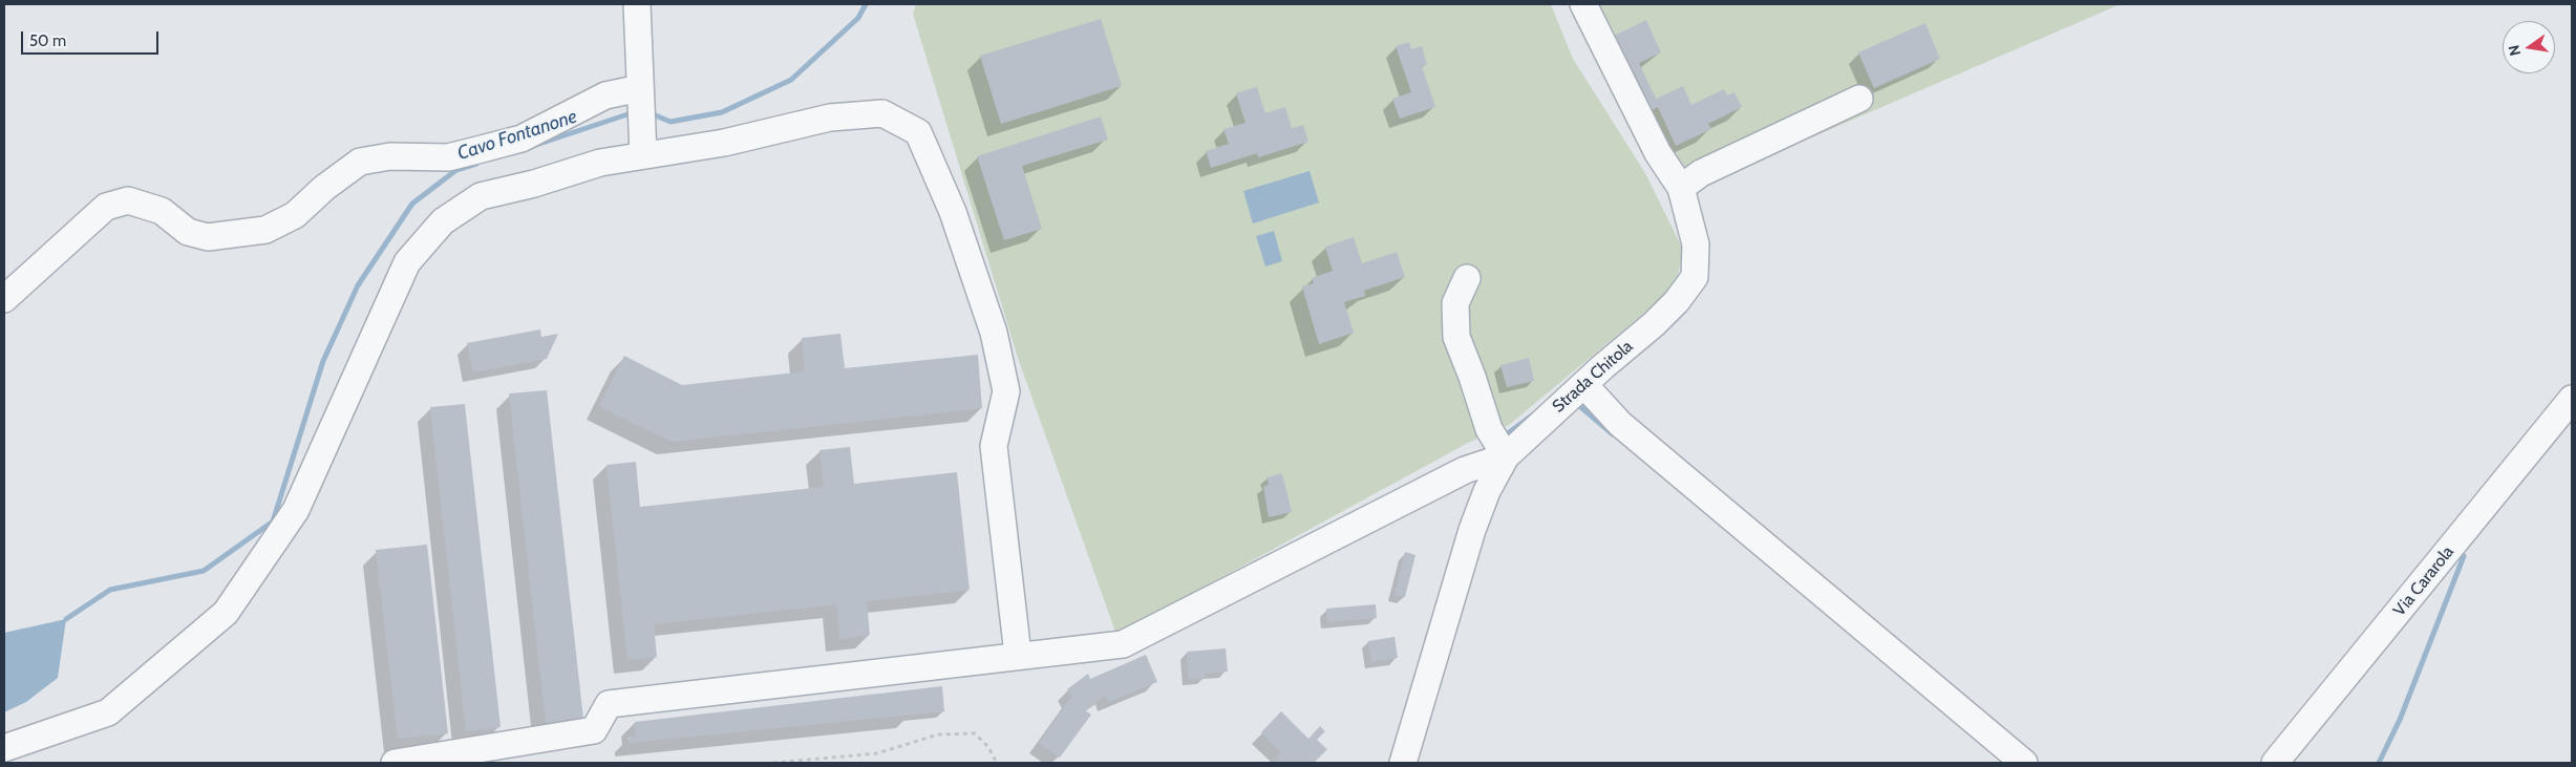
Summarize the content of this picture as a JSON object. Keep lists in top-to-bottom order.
{
  "streets": {
    "street": ["Strada Chitola", "Via Cararola"]
  },
  "water": ["Cavo Fontanone"],
  "scale_bar": "50 m",
  "north": "left"
}
